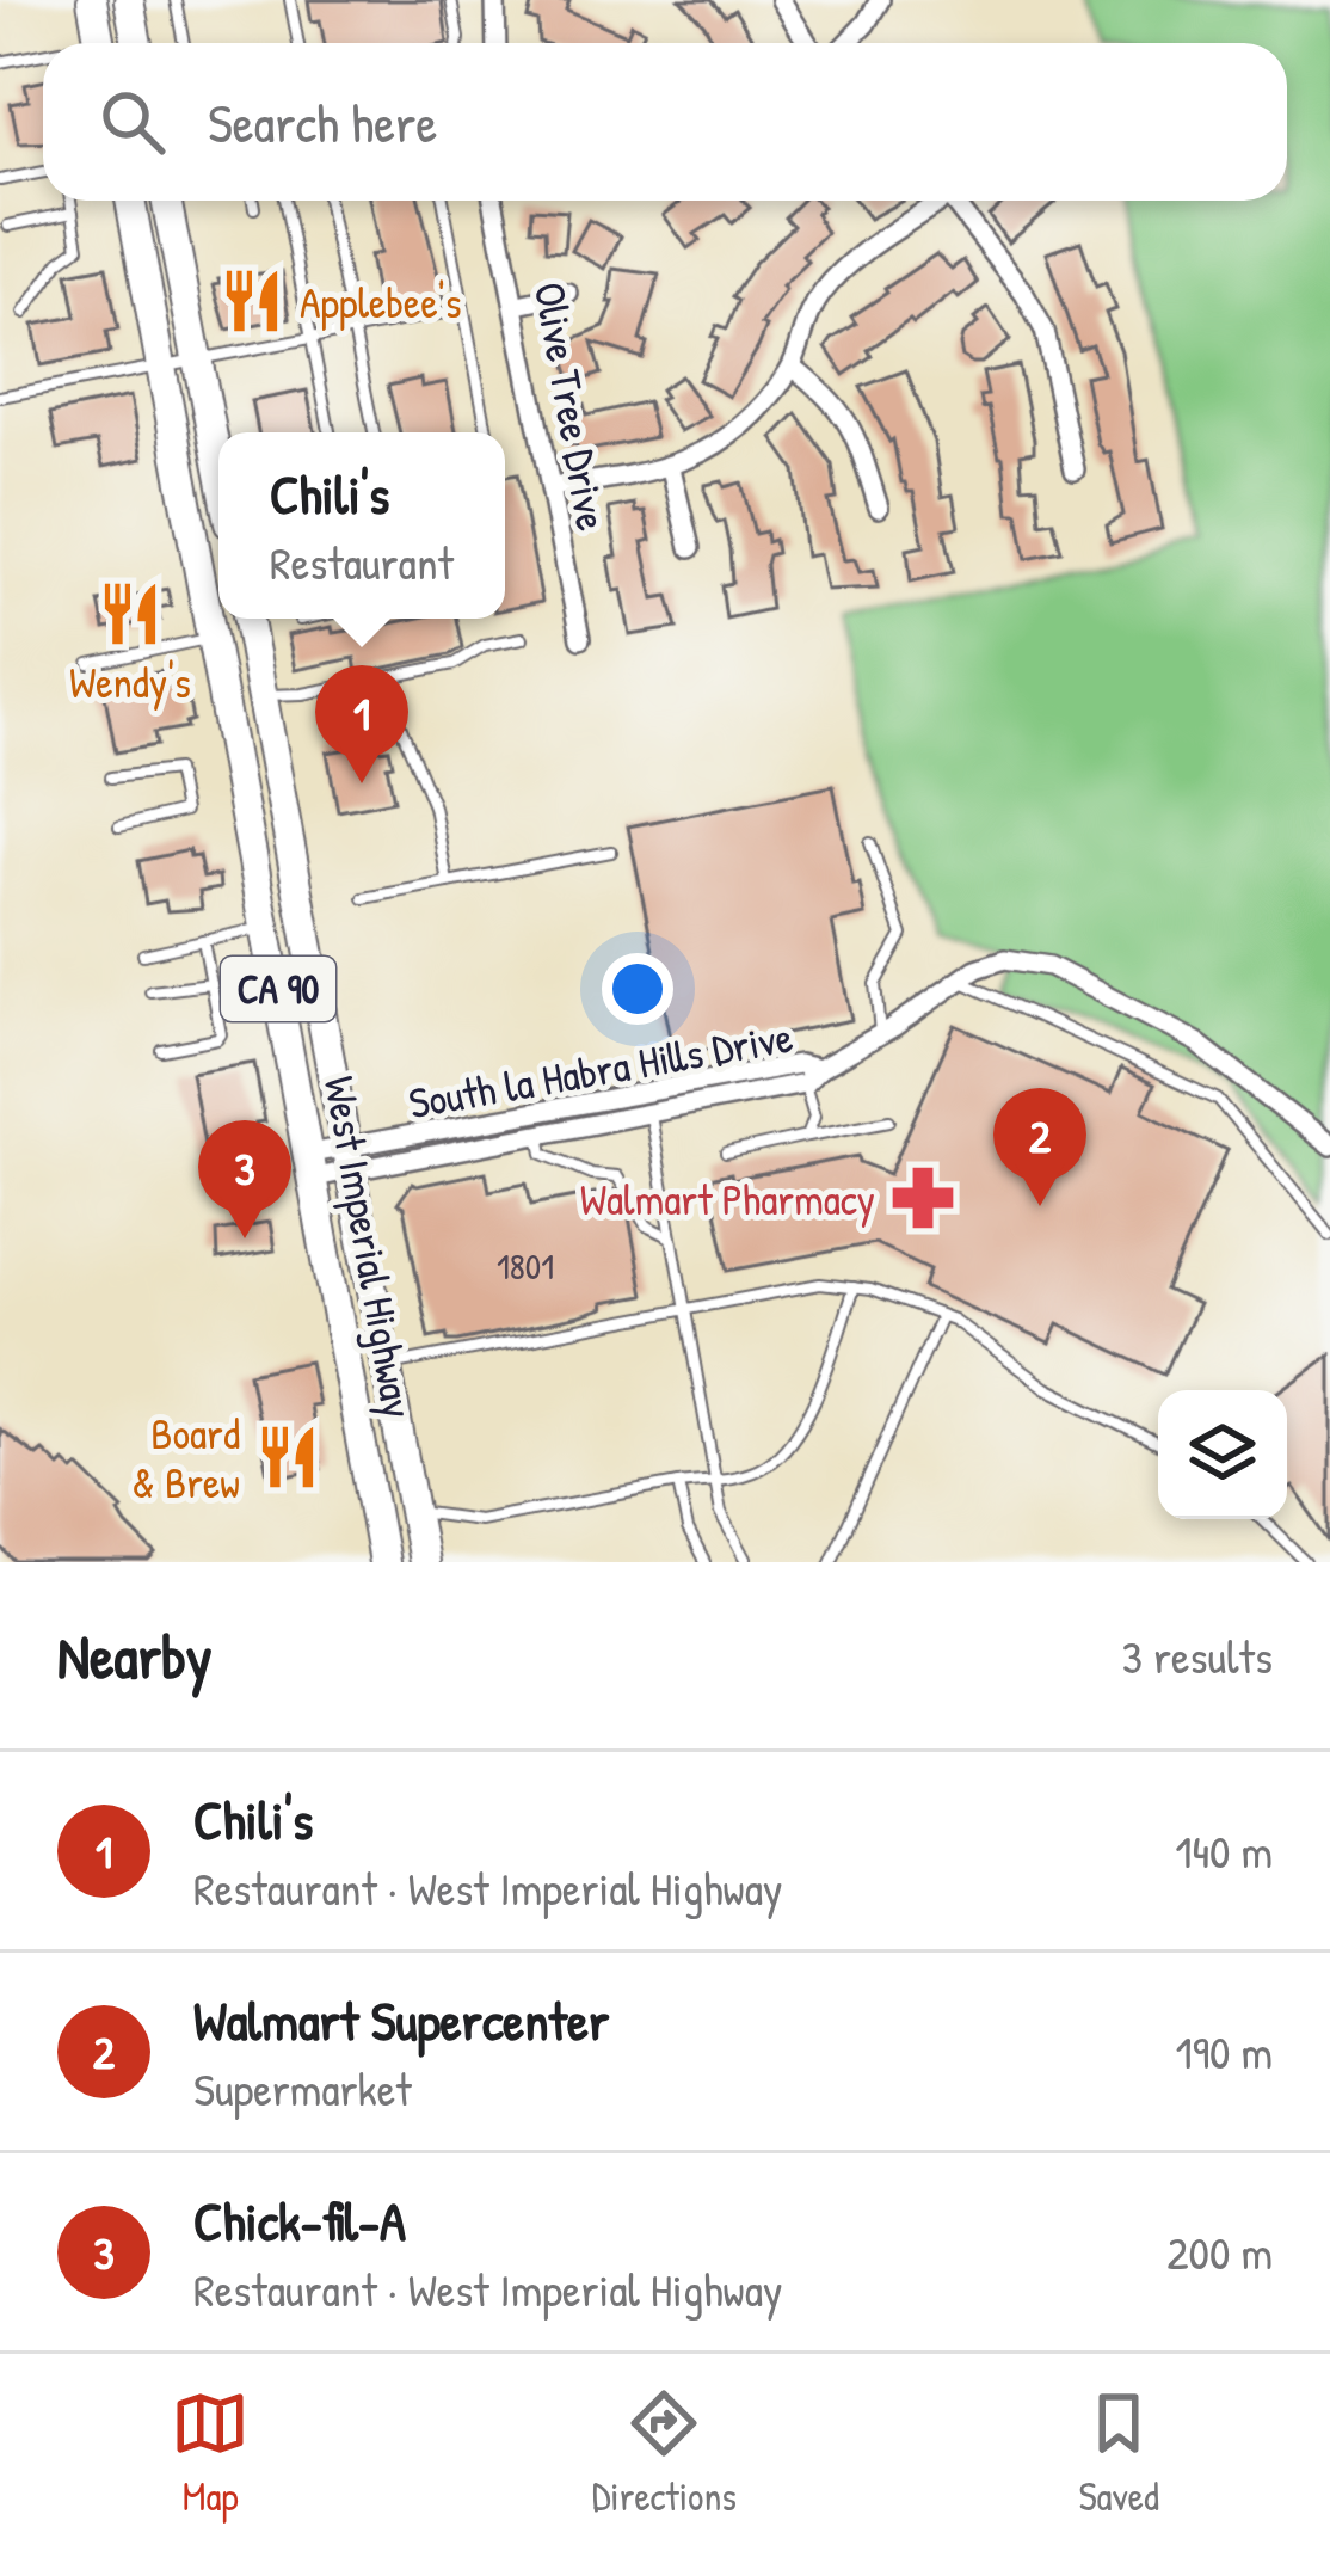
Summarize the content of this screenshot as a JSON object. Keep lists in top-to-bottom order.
{
  "streets": {
    "main road": ["CA 90", "West Imperial Highway"],
    "street": ["Olive Tree Drive", "South la Habra Hills Drive"]
  },
  "crossings": [
    ["South la Habra Hills Drive", "West Imperial Highway"]
  ],
  "places": {
    "restaurant": ["Applebee's", "Wendy's", "Board & Brew"],
    "pharmacy": ["Walmart Pharmacy"]
  },
  "house_numbers": ["1801"],
  "page": {
    "search": "Search here",
    "popup": ["Chili's", "Restaurant"],
    "pins": ["1", "2", "3"],
    "heading": ["Nearby", "3 results"],
    "list": [
      {
        "mark": "1",
        "name": "Chili's",
        "note": "Restaurant · West Imperial Highway",
        "value": "140 m"
      },
      {
        "mark": "2",
        "name": "Walmart Supercenter",
        "note": "Supermarket",
        "value": "190 m"
      },
      {
        "mark": "3",
        "name": "Chick-fil-A",
        "note": "Restaurant · West Imperial Highway",
        "value": "200 m"
      }
    ],
    "nav": ["Map", "Directions", "Saved"]
  }
}
